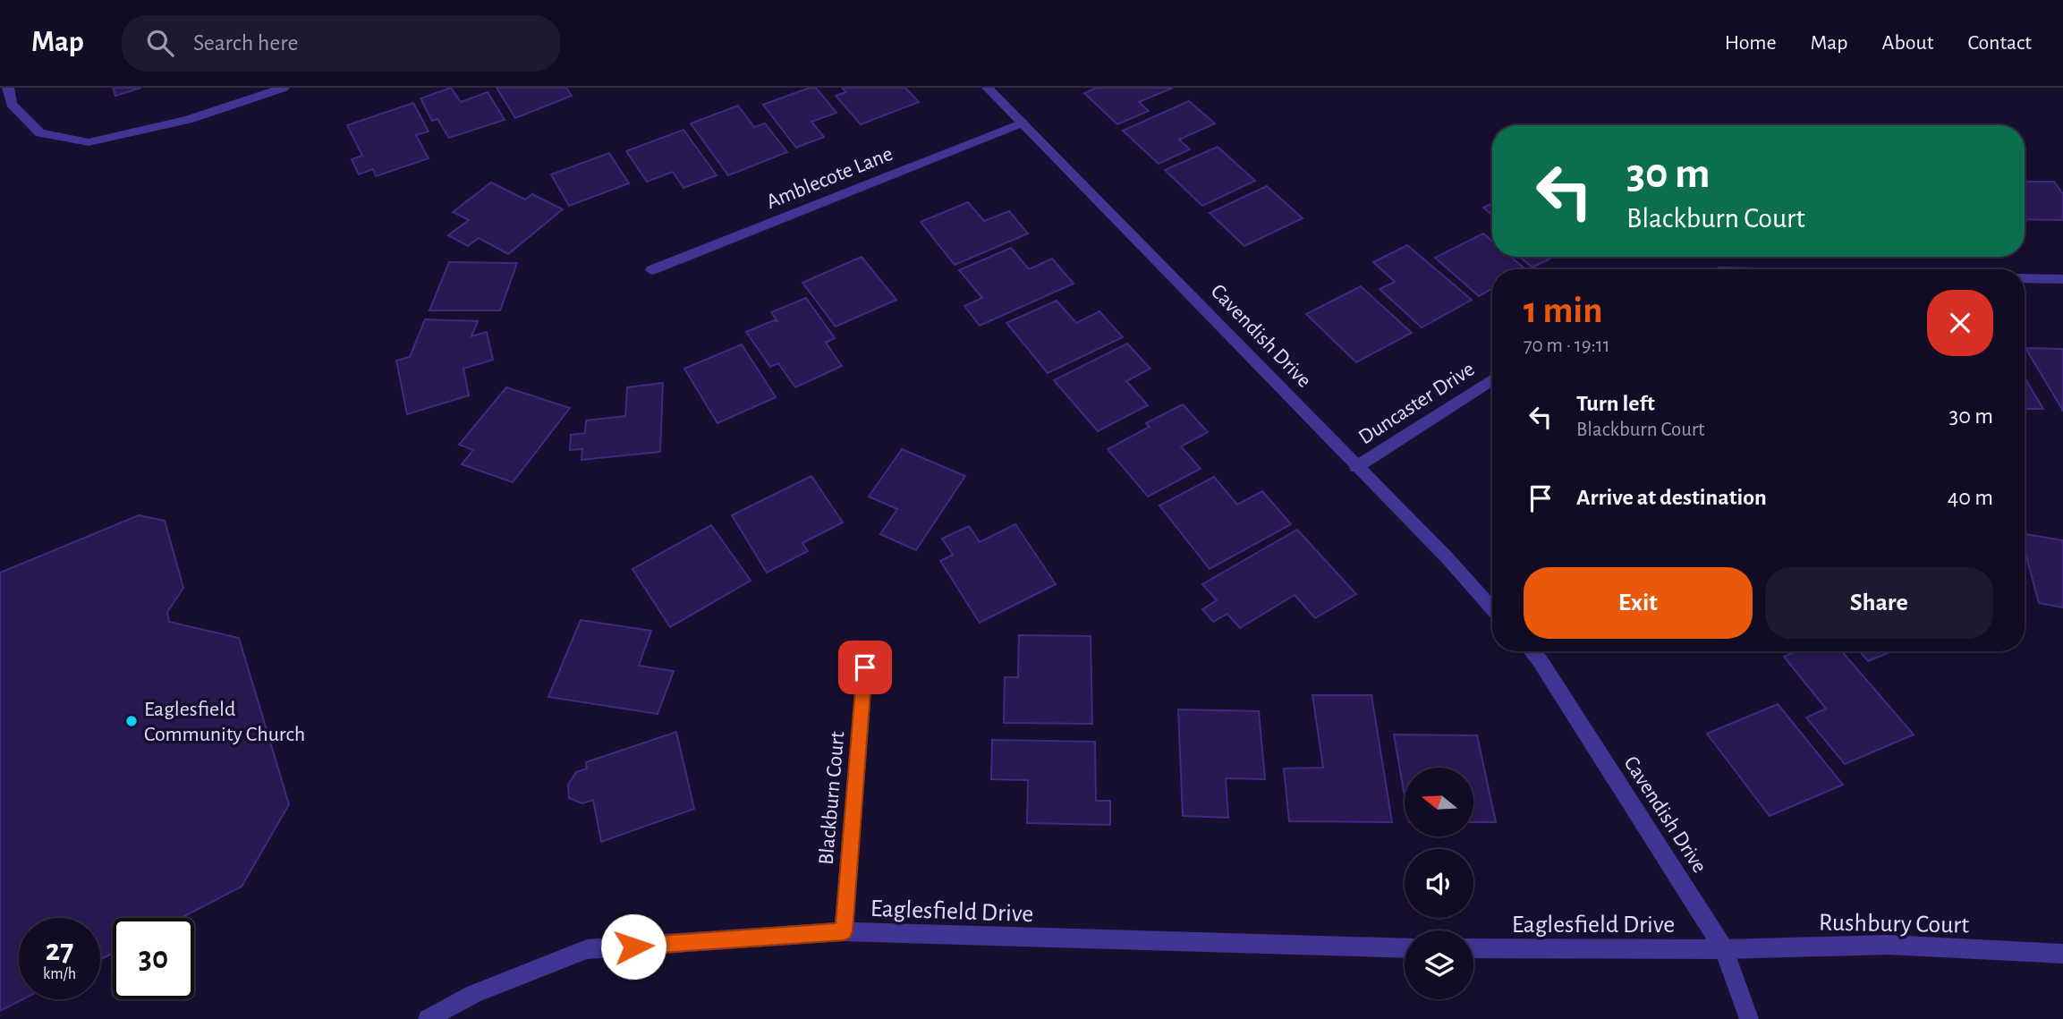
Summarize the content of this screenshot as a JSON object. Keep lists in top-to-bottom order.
{
  "streets": {
    "street": [
      "Amblecote Lane",
      "Cavendish Drive",
      "Duncaster Drive",
      "Blackburn Court",
      "Eaglesfield Drive",
      "Rushbury Court"
    ]
  },
  "crossings": [
    ["Amblecote Lane", "Cavendish Drive"],
    ["Cavendish Drive", "Duncaster Drive"],
    ["Cavendish Drive", "Eaglesfield Drive"],
    ["Cavendish Drive", "Rushbury Court"],
    ["Blackburn Court", "Eaglesfield Drive"],
    ["Eaglesfield Drive", "Rushbury Court"]
  ],
  "places": ["Eaglesfield Community Church"],
  "north": "left",
  "page": {
    "header": "Map",
    "search": "Search here",
    "nav": [
      "Home",
      "Map",
      "About",
      "Contact"
    ],
    "turn": ["30 m", "Blackburn Court"],
    "heading": ["1 min", "70 m · 19:11"],
    "list": [
      {
        "name": "Turn left",
        "note": "Blackburn Court",
        "value": "30 m"
      },
      {
        "name": "Arrive at destination",
        "value": "40 m"
      }
    ],
    "buttons": ["Exit", "Share"],
    "speed": "27 km/h",
    "limit": "30"
  }
}
